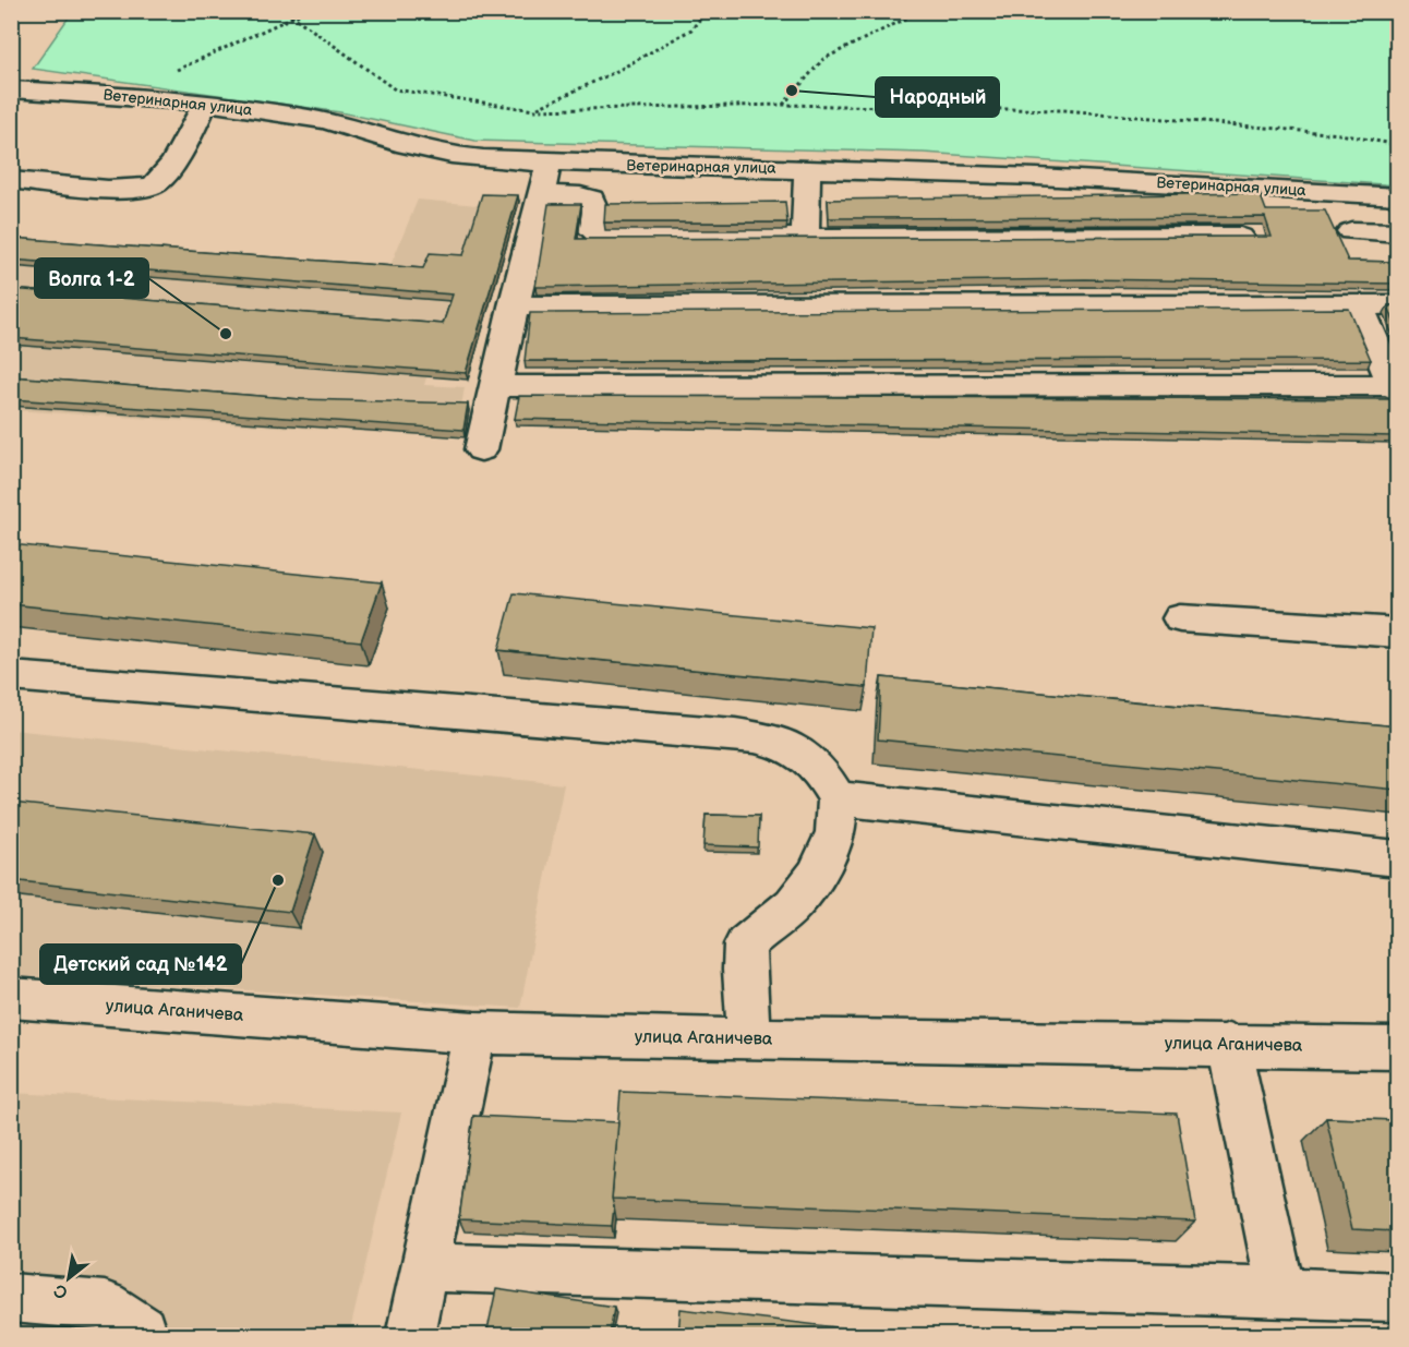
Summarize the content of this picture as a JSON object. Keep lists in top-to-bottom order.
{
  "streets": {
    "street": ["Ветеринарная улица", "улица Аганичева"]
  },
  "places": ["Народный", "Волга 1-2", "Детский сад №142"],
  "north": "bottom left"
}
